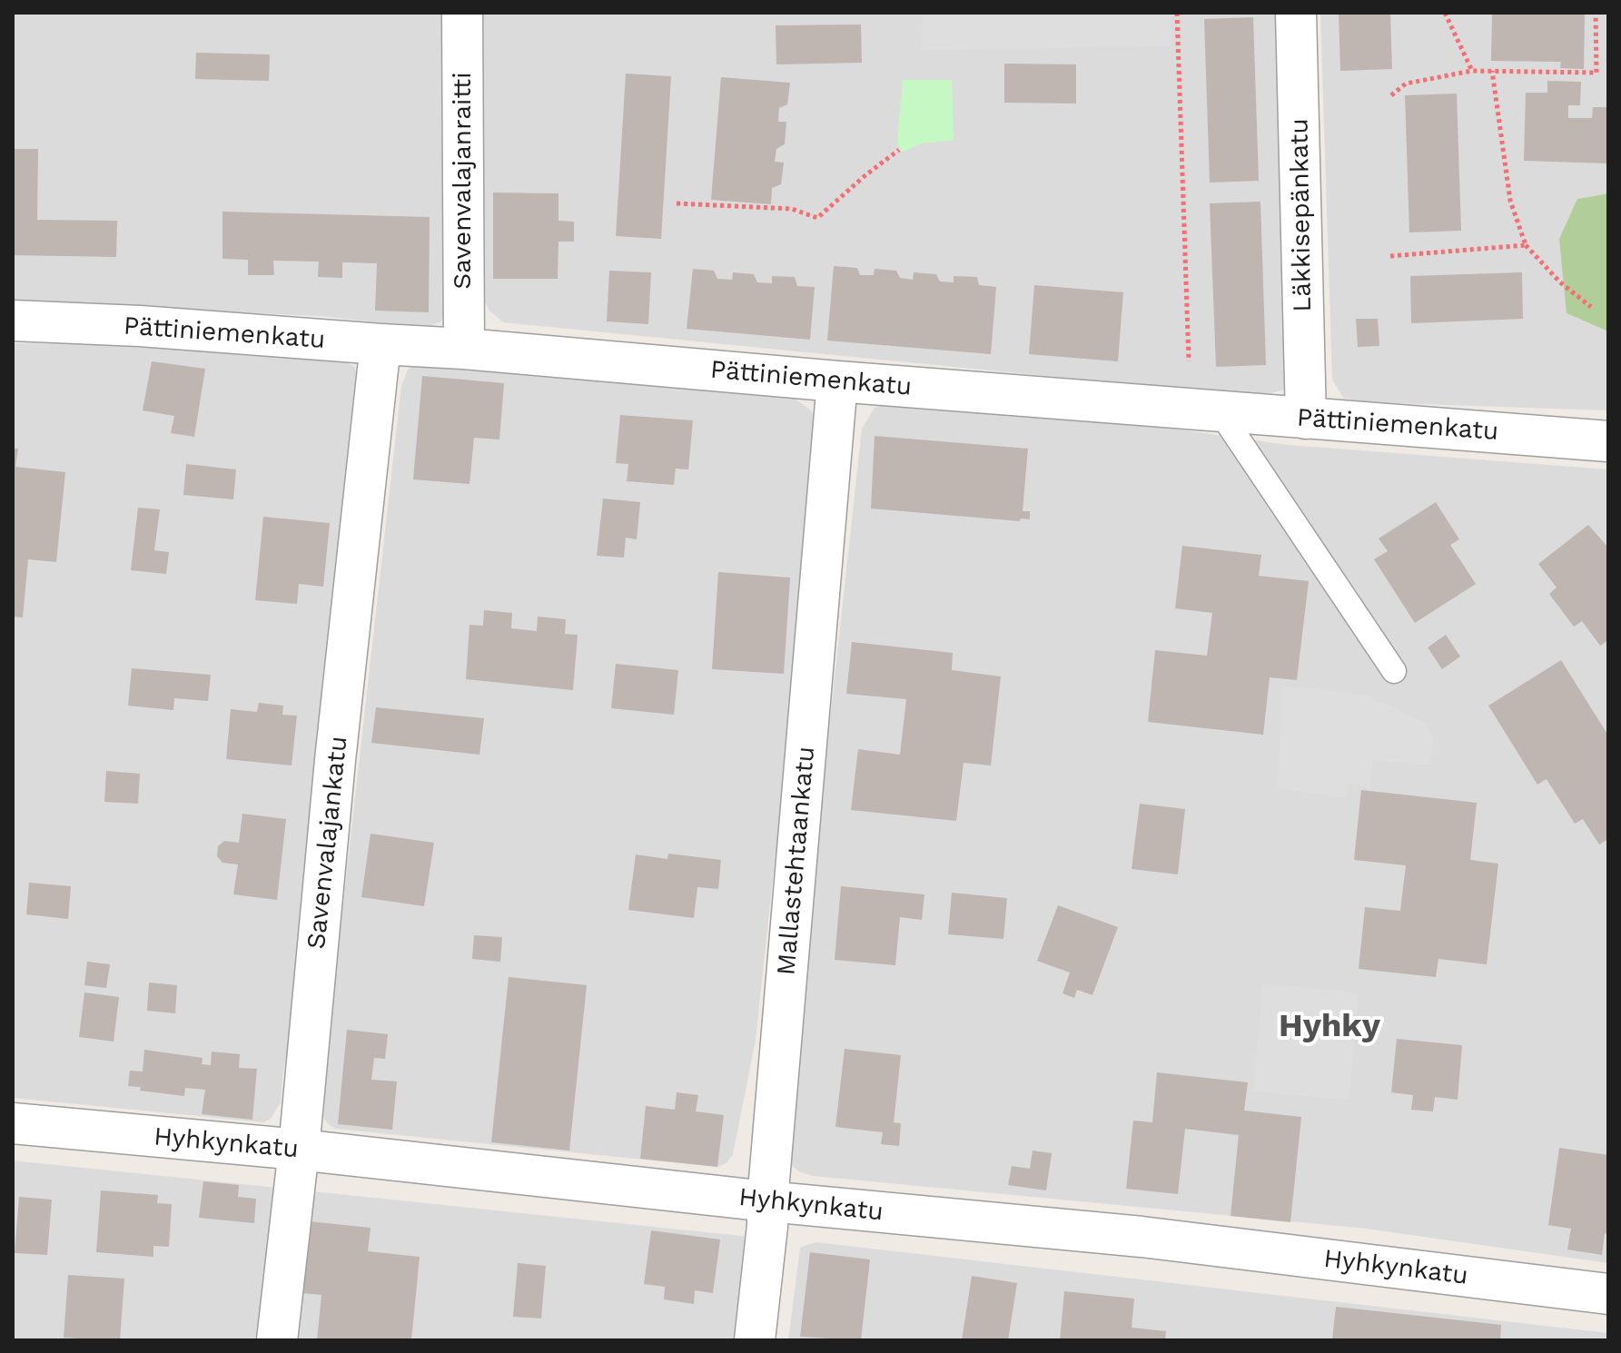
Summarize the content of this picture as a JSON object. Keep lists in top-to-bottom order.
{
  "streets": {
    "street": [
      "Savenvalajanraitti",
      "Läkkisepänkatu",
      "Pättiniemenkatu",
      "Savenvalajankatu",
      "Mallastehtaankatu",
      "Hyhkynkatu"
    ]
  },
  "crossings": [
    ["Savenvalajanraitti", "Pättiniemenkatu"],
    ["Läkkisepänkatu", "Pättiniemenkatu"],
    ["Pättiniemenkatu", "Savenvalajankatu"],
    ["Pättiniemenkatu", "Mallastehtaankatu"],
    ["Savenvalajankatu", "Hyhkynkatu"],
    ["Mallastehtaankatu", "Hyhkynkatu"]
  ],
  "districts": ["Hyhky"]
}
